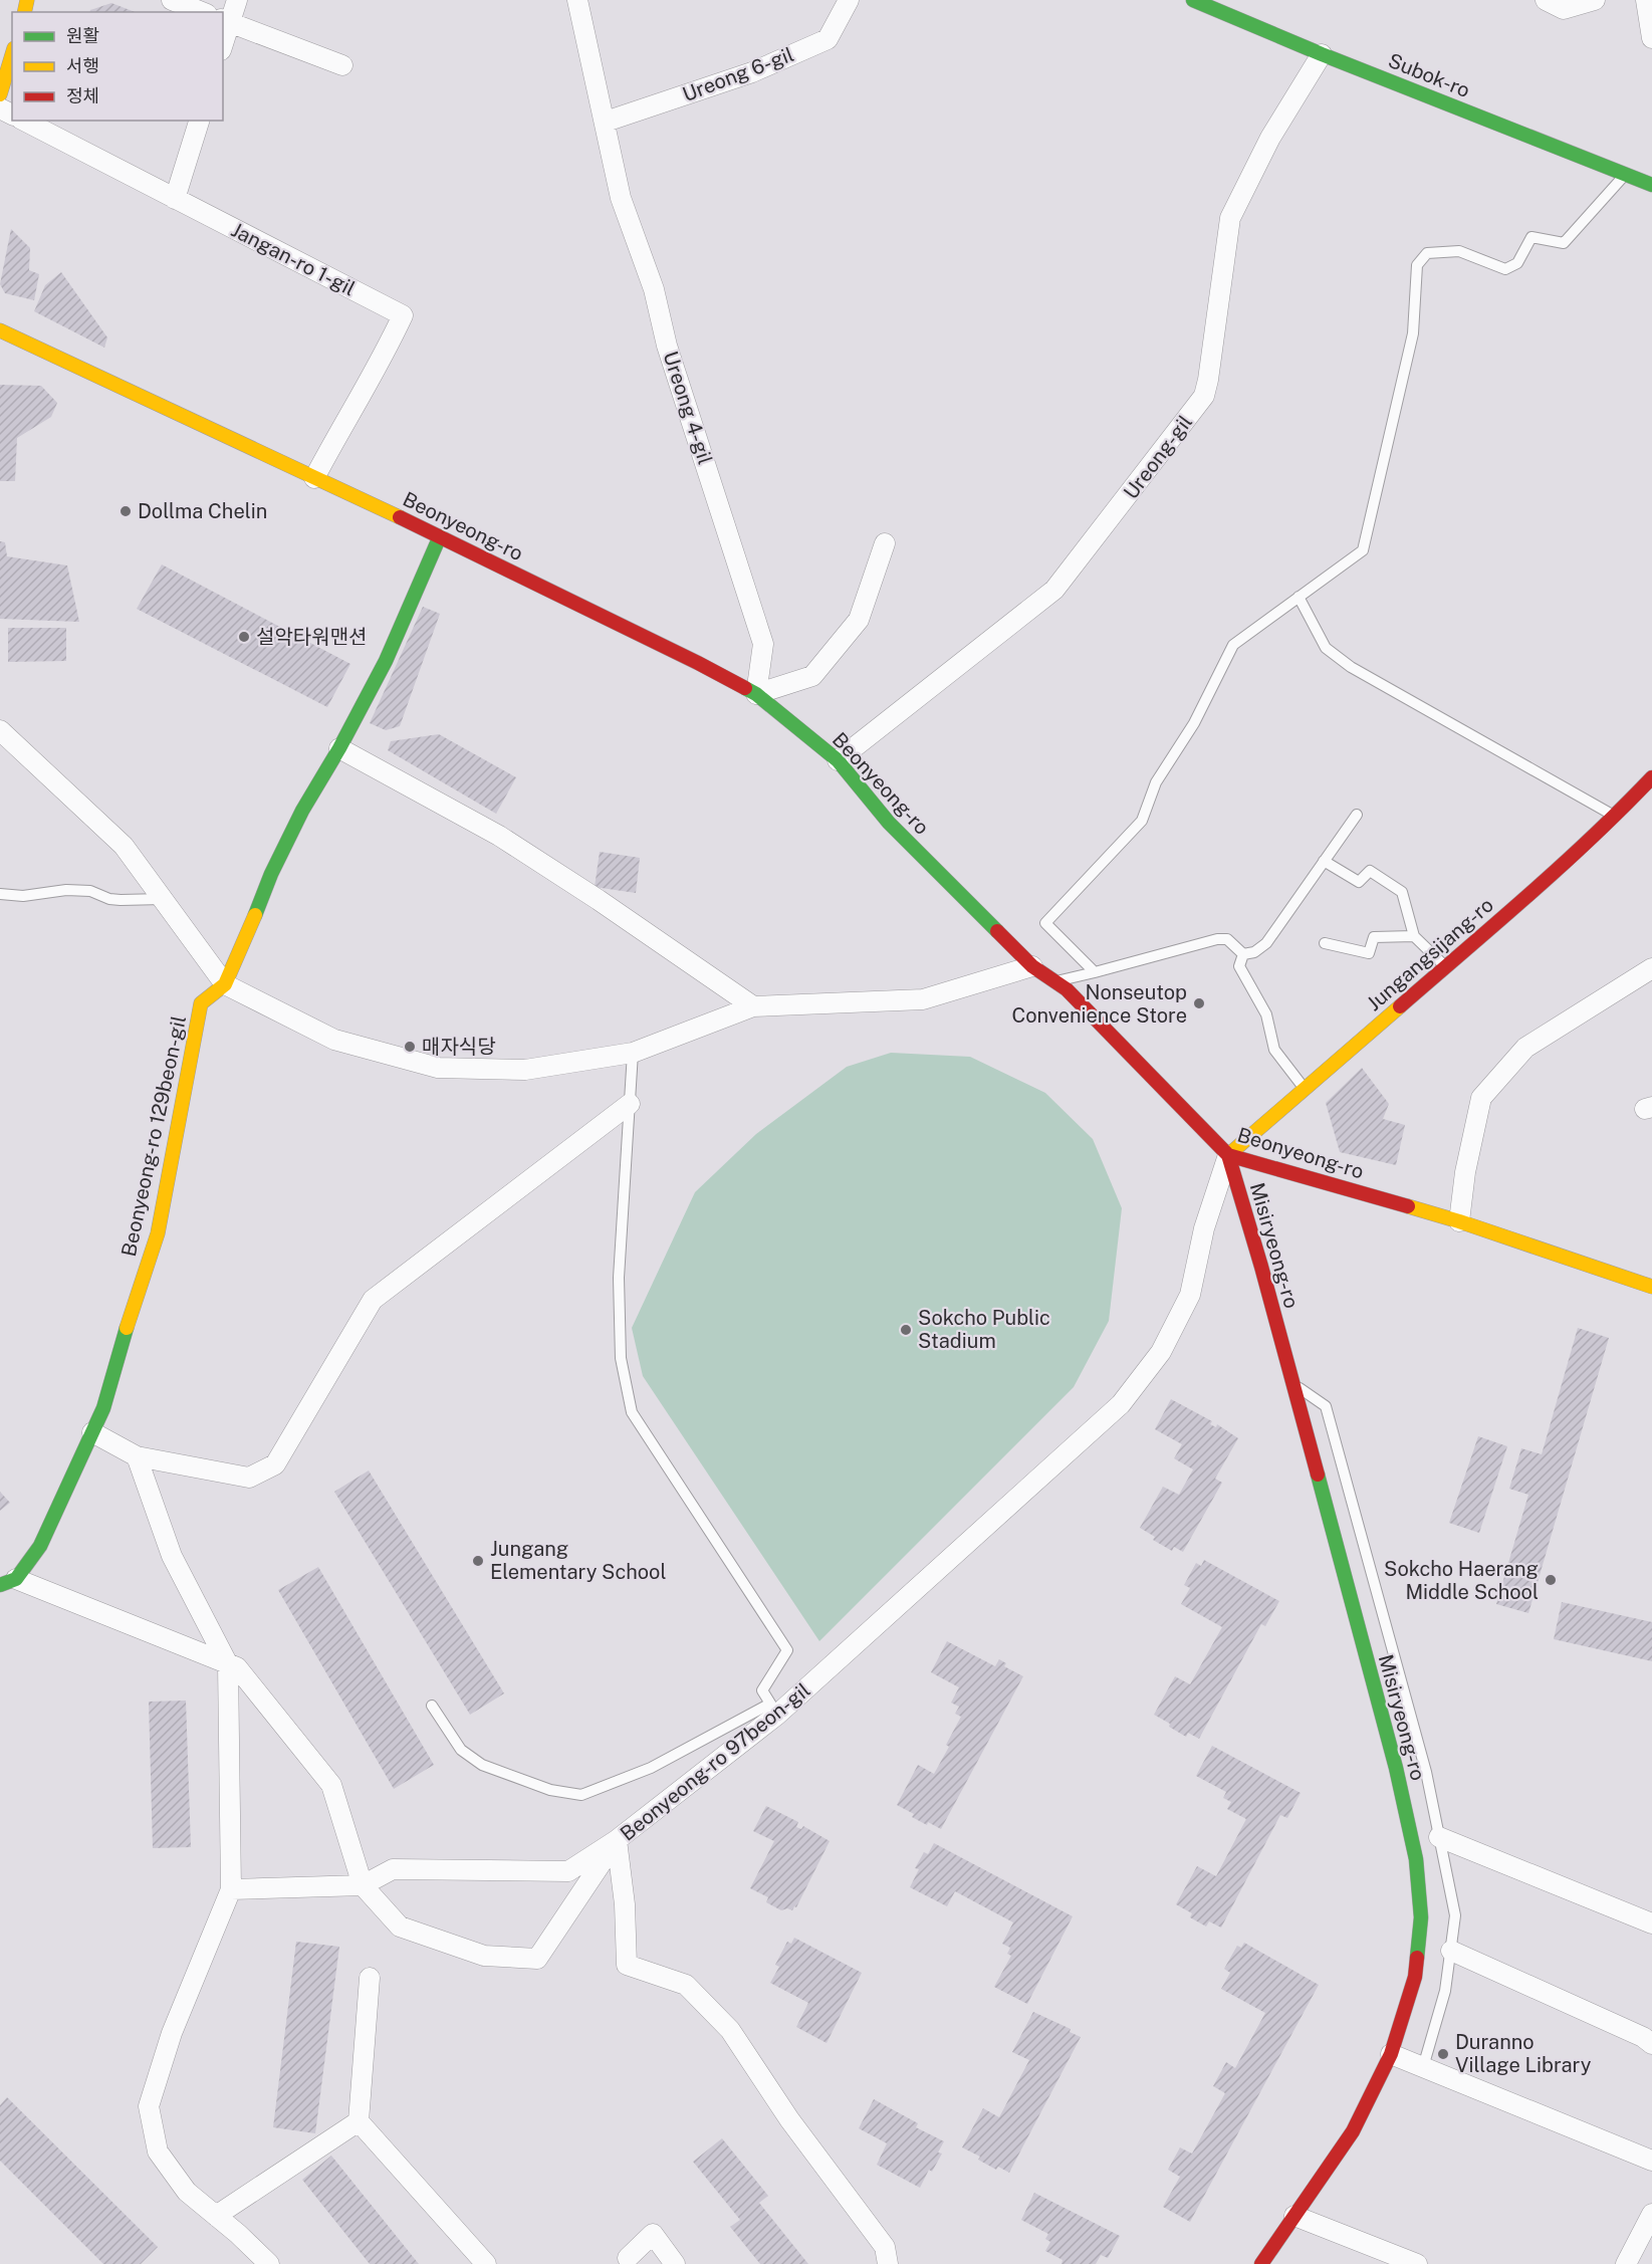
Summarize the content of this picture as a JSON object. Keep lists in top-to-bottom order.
{
  "streets": {
    "main road": [
      "Subok-ro",
      "Beonyeong-ro",
      "Jungangsijang-ro",
      "Beonyeong-ro 129beon-gil",
      "Misiryeong-ro"
    ],
    "street": [
      "Ureong 6-gil",
      "Jangan-ro 1-gil",
      "Ureong 4-gil",
      "Ureong-gil",
      "Beonyeong-ro 97beon-gil"
    ]
  },
  "crossings": [
    ["Ureong 6-gil", "Ureong 4-gil"],
    ["Subok-ro", "Ureong-gil"],
    ["Jangan-ro 1-gil", "Beonyeong-ro"],
    ["Ureong 4-gil", "Beonyeong-ro"],
    ["Ureong-gil", "Beonyeong-ro"],
    ["Beonyeong-ro", "Jungangsijang-ro"],
    ["Beonyeong-ro", "Beonyeong-ro 129beon-gil"],
    ["Beonyeong-ro", "Misiryeong-ro"],
    ["Beonyeong-ro", "Beonyeong-ro 97beon-gil"],
    ["Jungangsijang-ro", "Misiryeong-ro"],
    ["Jungangsijang-ro", "Beonyeong-ro 97beon-gil"],
    ["Beonyeong-ro 129beon-gil", "Beonyeong-ro 97beon-gil"],
    ["Misiryeong-ro", "Beonyeong-ro 97beon-gil"]
  ],
  "places": [
    "Dollma Chelin",
    "설악타워맨션",
    "Nonseutop Convenience Store",
    "매자식당",
    "Sokcho Public Stadium",
    "Jungang Elementary School",
    "Sokcho Haerang Middle School",
    "Duranno Village Library"
  ],
  "legend": ["원활", "서행", "정체"]
}
